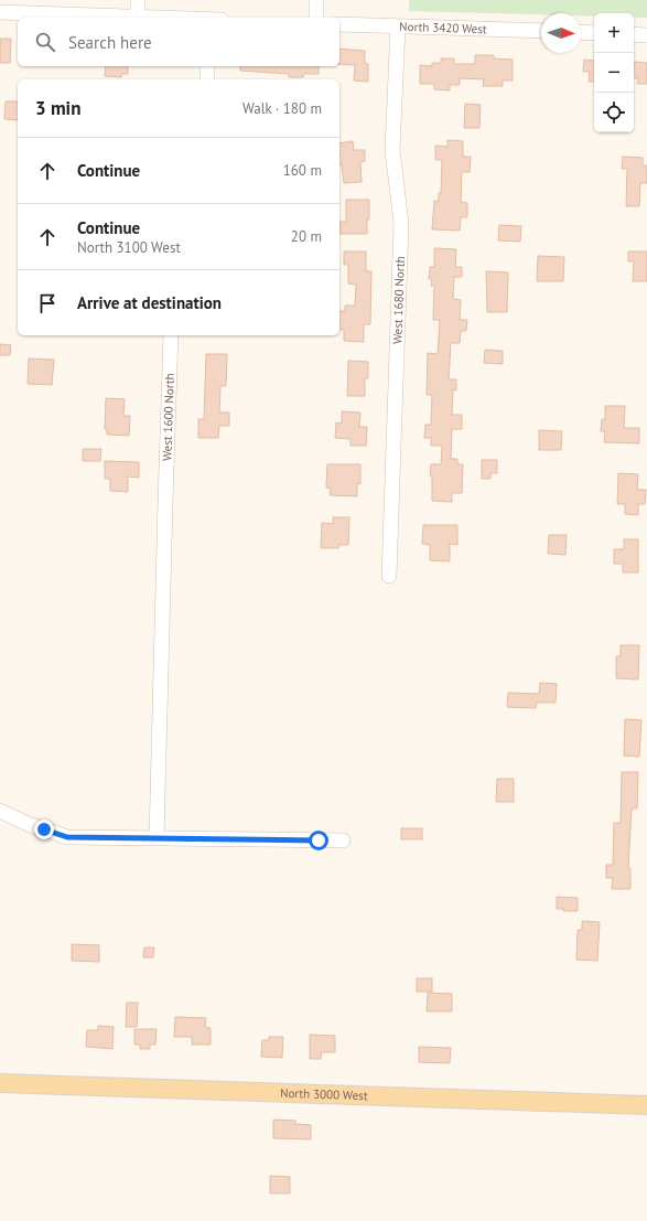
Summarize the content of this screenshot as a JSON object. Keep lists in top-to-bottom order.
{
  "streets": {
    "main road": ["North 3000 West"],
    "street": ["North 3420 West", "West 1680 North", "West 1600 North"]
  },
  "crossings": [
    ["North 3420 West", "West 1680 North"]
  ],
  "north": "right",
  "page": {
    "map_buttons": ["+", "−"],
    "search": "Search here",
    "heading": ["3 min", "Walk · 180 m"],
    "list": [
      ["Continue", "160 m"],
      ["Continue", "North 3100 West", "20 m"],
      "Arrive at destination"
    ]
  }
}
